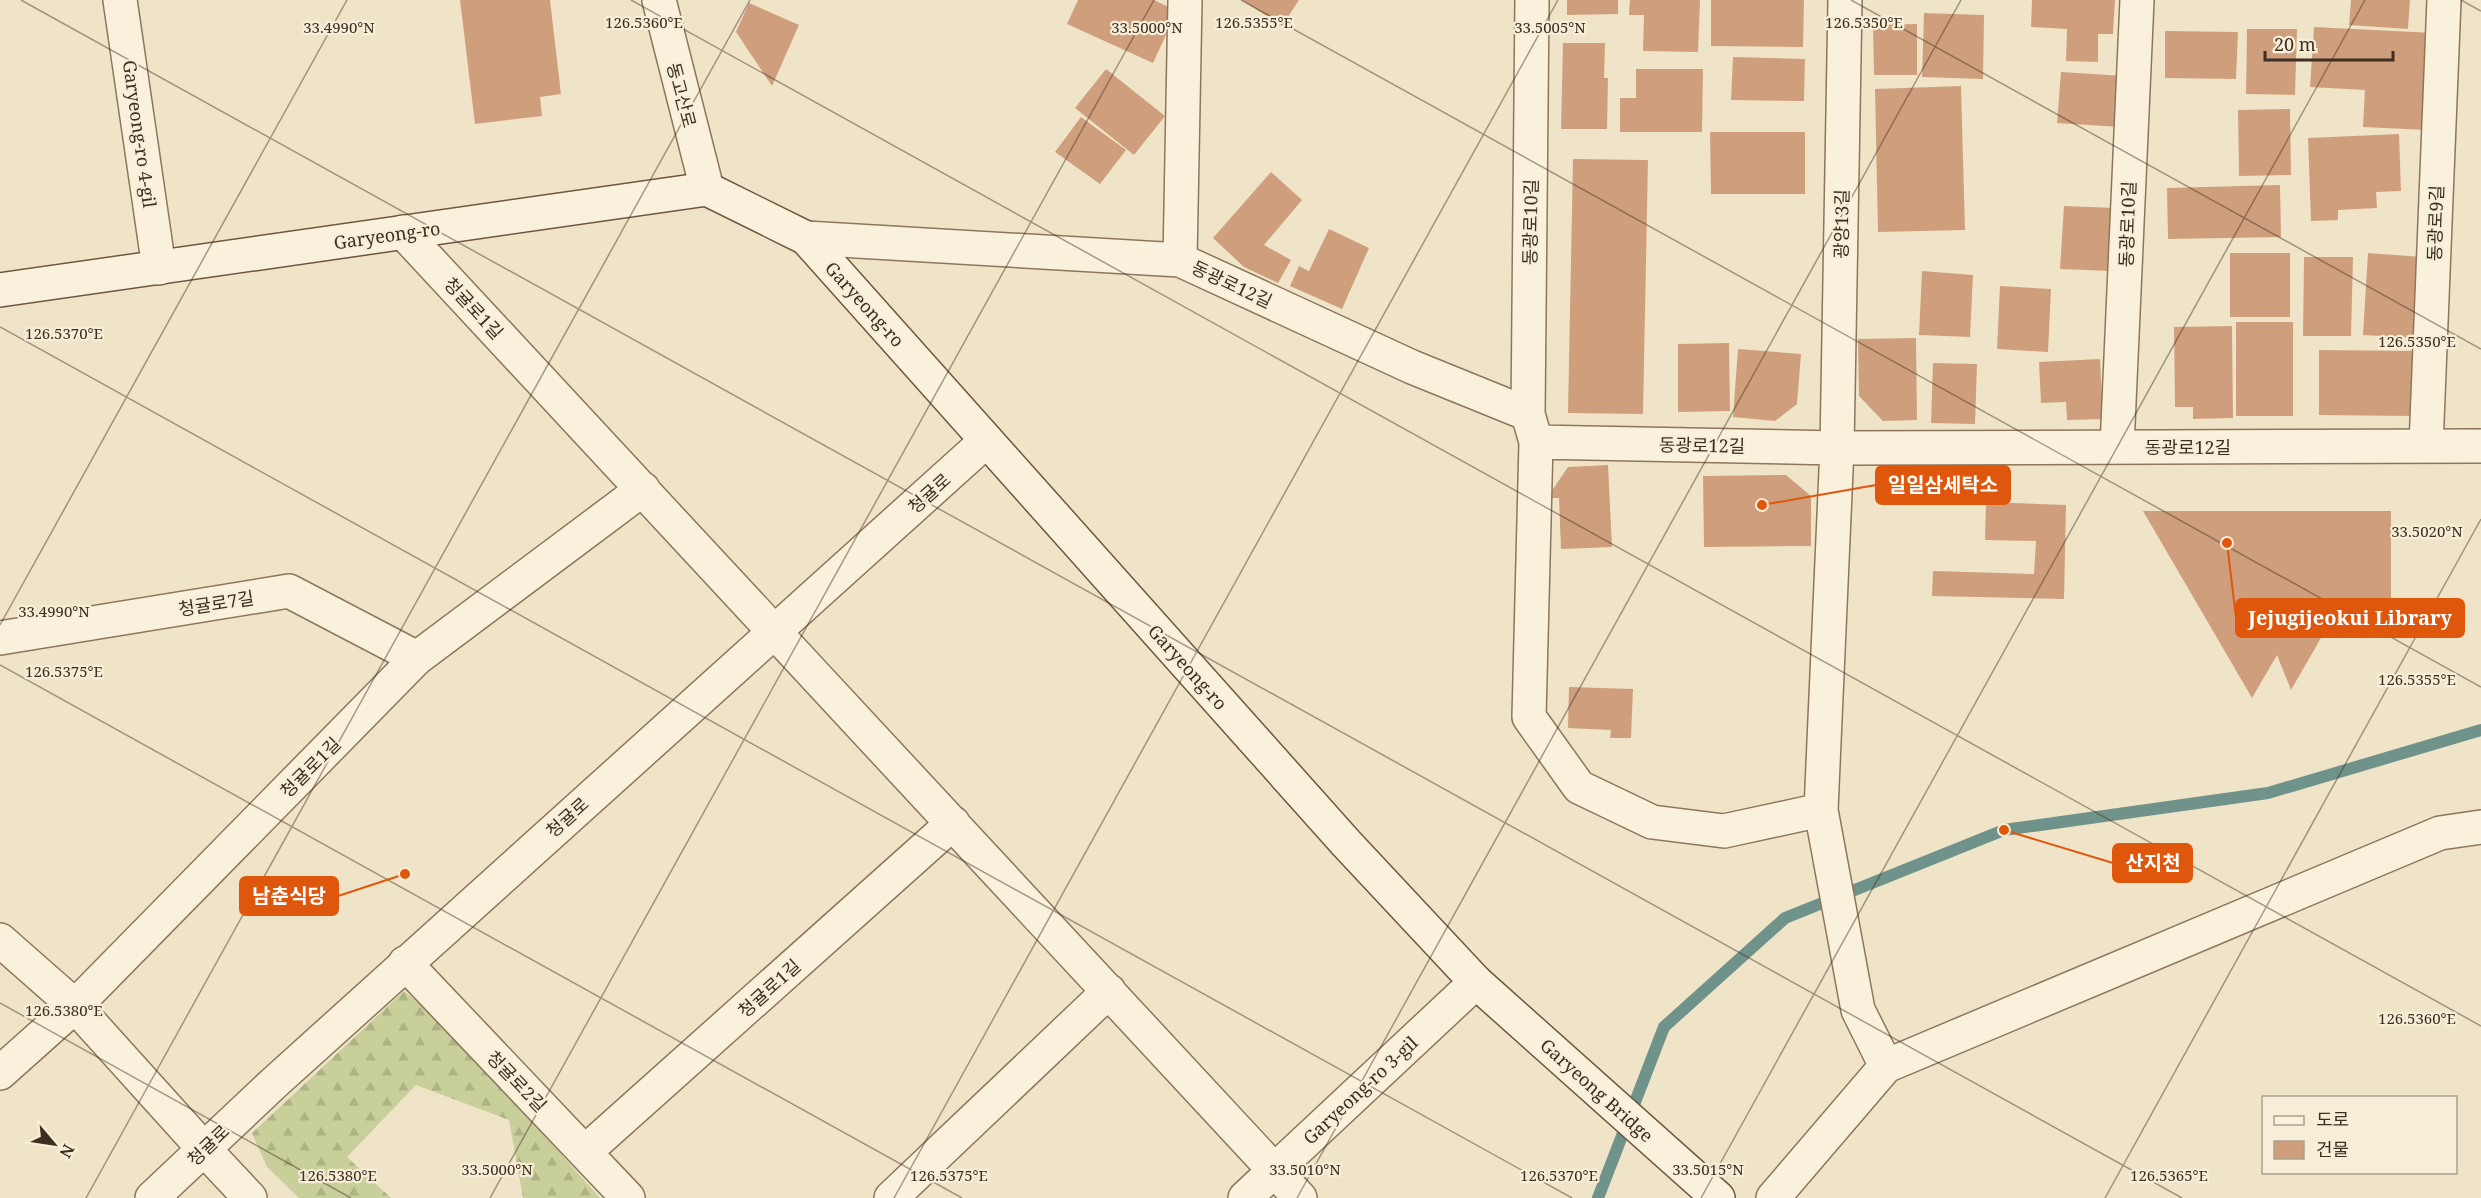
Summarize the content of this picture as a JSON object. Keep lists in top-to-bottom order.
{
  "streets": {
    "street": [
      "동고산로",
      "Garyeong-ro 4-gil",
      "동광로10길",
      "동광로9길",
      "광양13길",
      "Garyeong-ro",
      "동광로12길",
      "청귤로1길",
      "청귤로",
      "청귤로7길",
      "청귤로2길",
      "Garyeong-ro 3-gil",
      "Garyeong Bridge"
    ]
  },
  "crossings": [
    ["동고산로", "Garyeong-ro"],
    ["Garyeong-ro 4-gil", "Garyeong-ro"],
    ["동광로10길", "동광로12길"],
    ["동광로9길", "동광로12길"],
    ["광양13길", "동광로12길"],
    ["Garyeong-ro", "동광로12길"],
    ["Garyeong-ro", "청귤로1길"],
    ["Garyeong-ro", "청귤로"],
    ["Garyeong-ro", "Garyeong-ro 3-gil"],
    ["Garyeong-ro", "Garyeong Bridge"],
    ["청귤로1길", "청귤로"],
    ["청귤로1길", "청귤로7길"],
    ["청귤로1길", "청귤로2길"],
    ["청귤로1길", "Garyeong-ro 3-gil"],
    ["청귤로", "청귤로2길"],
    ["Garyeong-ro 3-gil", "Garyeong Bridge"]
  ],
  "places": [
    "일일삼세탁소",
    "Jejugijeokui Library",
    "산지천",
    "남춘식당"
  ],
  "legend": ["도로", "건물"],
  "scale_bar": "20 m",
  "north": "bottom right",
  "coordinates": [
    "126.5360°E",
    "126.5355°E",
    "126.5350°E",
    "33.4990°N",
    "33.5000°N",
    "33.5005°N",
    "126.5370°E",
    "33.5020°N",
    "126.5375°E",
    "126.5380°E",
    "33.5010°N",
    "33.5015°N",
    "126.5365°E"
  ]
}
